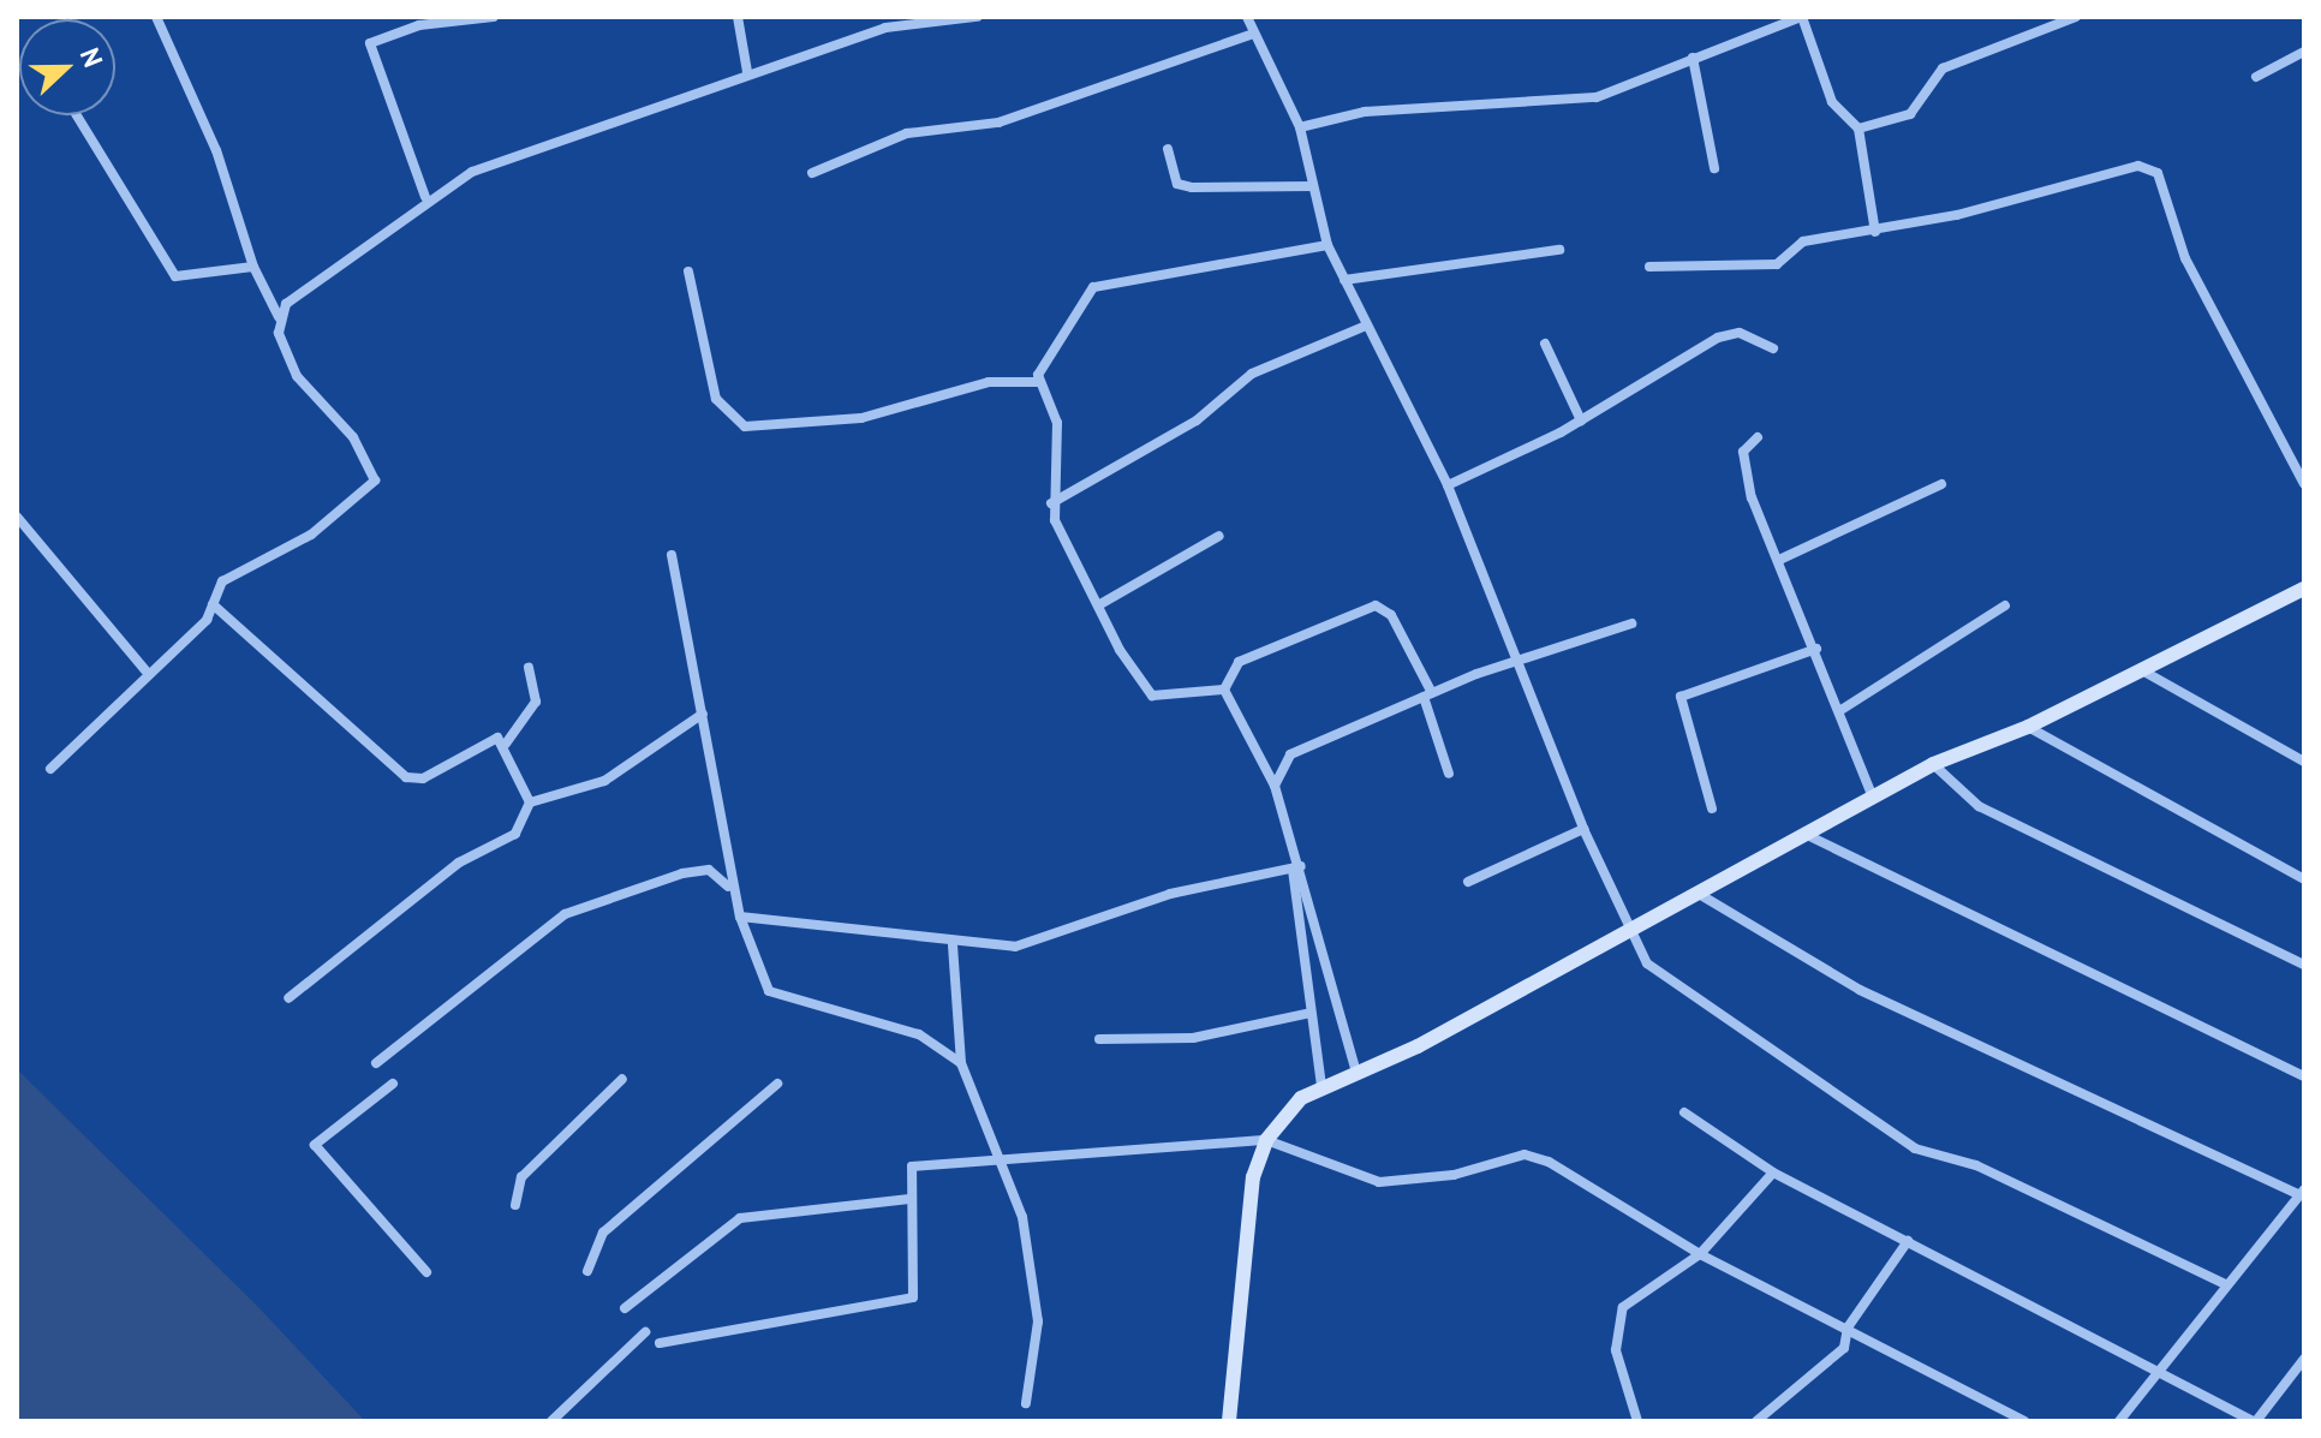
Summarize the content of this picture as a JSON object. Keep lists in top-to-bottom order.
{
  "north": "right"
}
